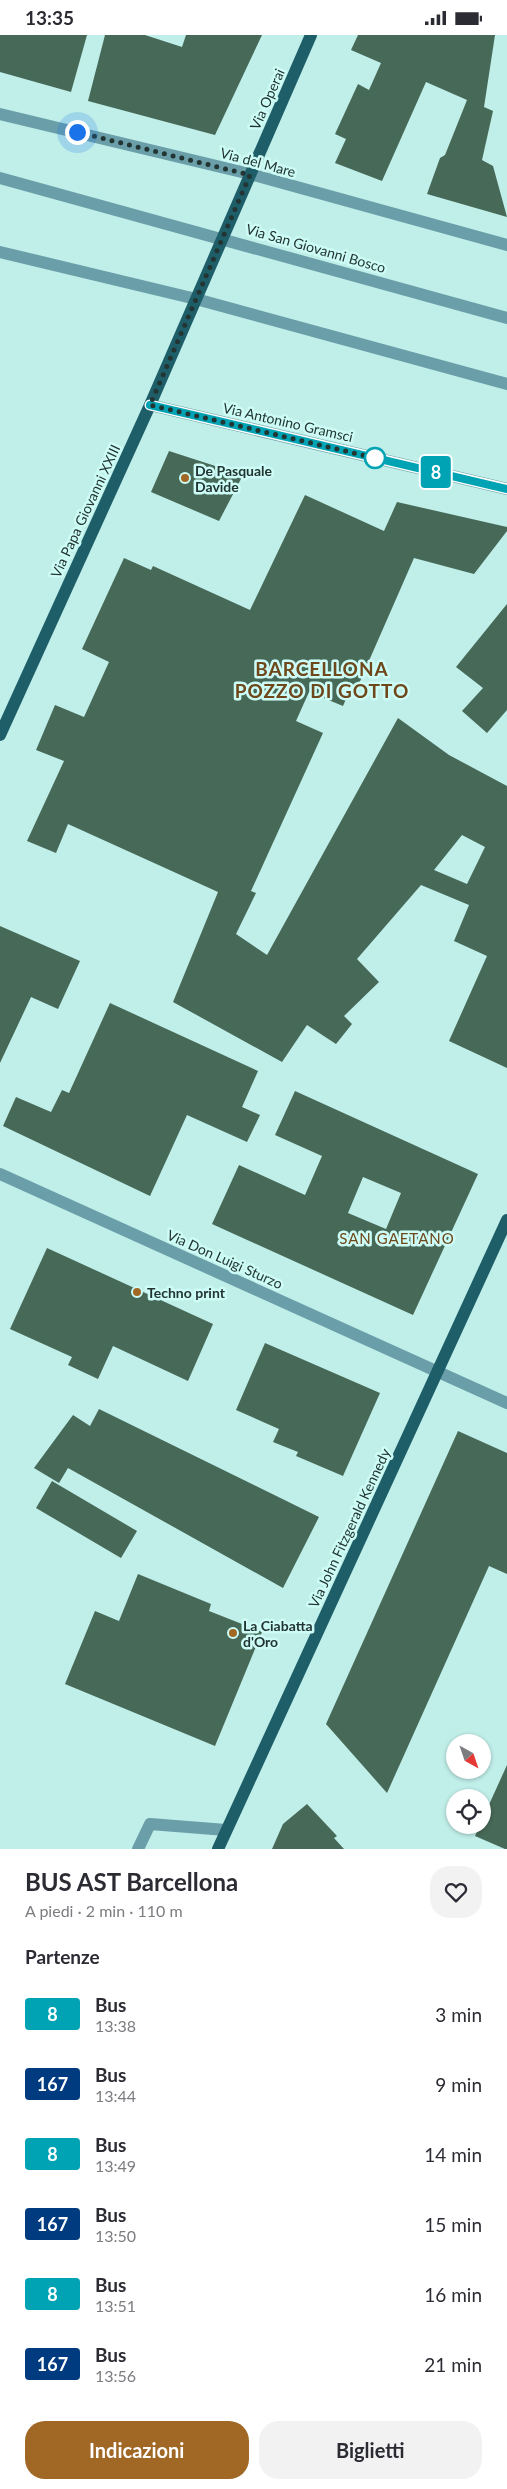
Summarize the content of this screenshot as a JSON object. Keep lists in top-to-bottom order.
{
  "streets": {
    "main road": ["Via Operai", "Via Papa Giovanni XXIII", "Via John Fitzgerald Kennedy"],
    "street": [
      "Via del Mare",
      "Via San Giovanni Bosco",
      "Via Antonino Gramsci",
      "Via Don Luigi Sturzo"
    ]
  },
  "crossings": [
    ["Via Operai", "Via del Mare"],
    ["Via Operai", "Via San Giovanni Bosco"],
    ["Via Operai", "Via Papa Giovanni XXIII"],
    ["Via San Giovanni Bosco", "Via Papa Giovanni XXIII"],
    ["Via Antonino Gramsci", "Via Papa Giovanni XXIII"],
    ["Via Don Luigi Sturzo", "Via John Fitzgerald Kennedy"]
  ],
  "districts": ["BARCELLONA POZZO DI GOTTO", "SAN GAETANO"],
  "places": ["De Pasquale Davide", "Techno print", "La Ciabatta d'Oro"],
  "lines": ["bus line 8"],
  "north": "bottom right",
  "page": {
    "status": "13:35",
    "on_map": "8",
    "heading": [
      ["BUS AST Barcellona", "A piedi · 2 min · 110 m"],
      "Partenze"
    ],
    "list": [
      {
        "mark": "8",
        "name": "Bus",
        "note": "13:38",
        "value": "3 min"
      },
      {
        "mark": "167",
        "name": "Bus",
        "note": "13:44",
        "value": "9 min"
      },
      {
        "mark": "8",
        "name": "Bus",
        "note": "13:49",
        "value": "14 min"
      },
      {
        "mark": "167",
        "name": "Bus",
        "note": "13:50",
        "value": "15 min"
      },
      {
        "mark": "8",
        "name": "Bus",
        "note": "13:51",
        "value": "16 min"
      },
      {
        "mark": "167",
        "name": "Bus",
        "note": "13:56",
        "value": "21 min"
      }
    ],
    "buttons": ["Indicazioni", "Biglietti"]
  }
}
